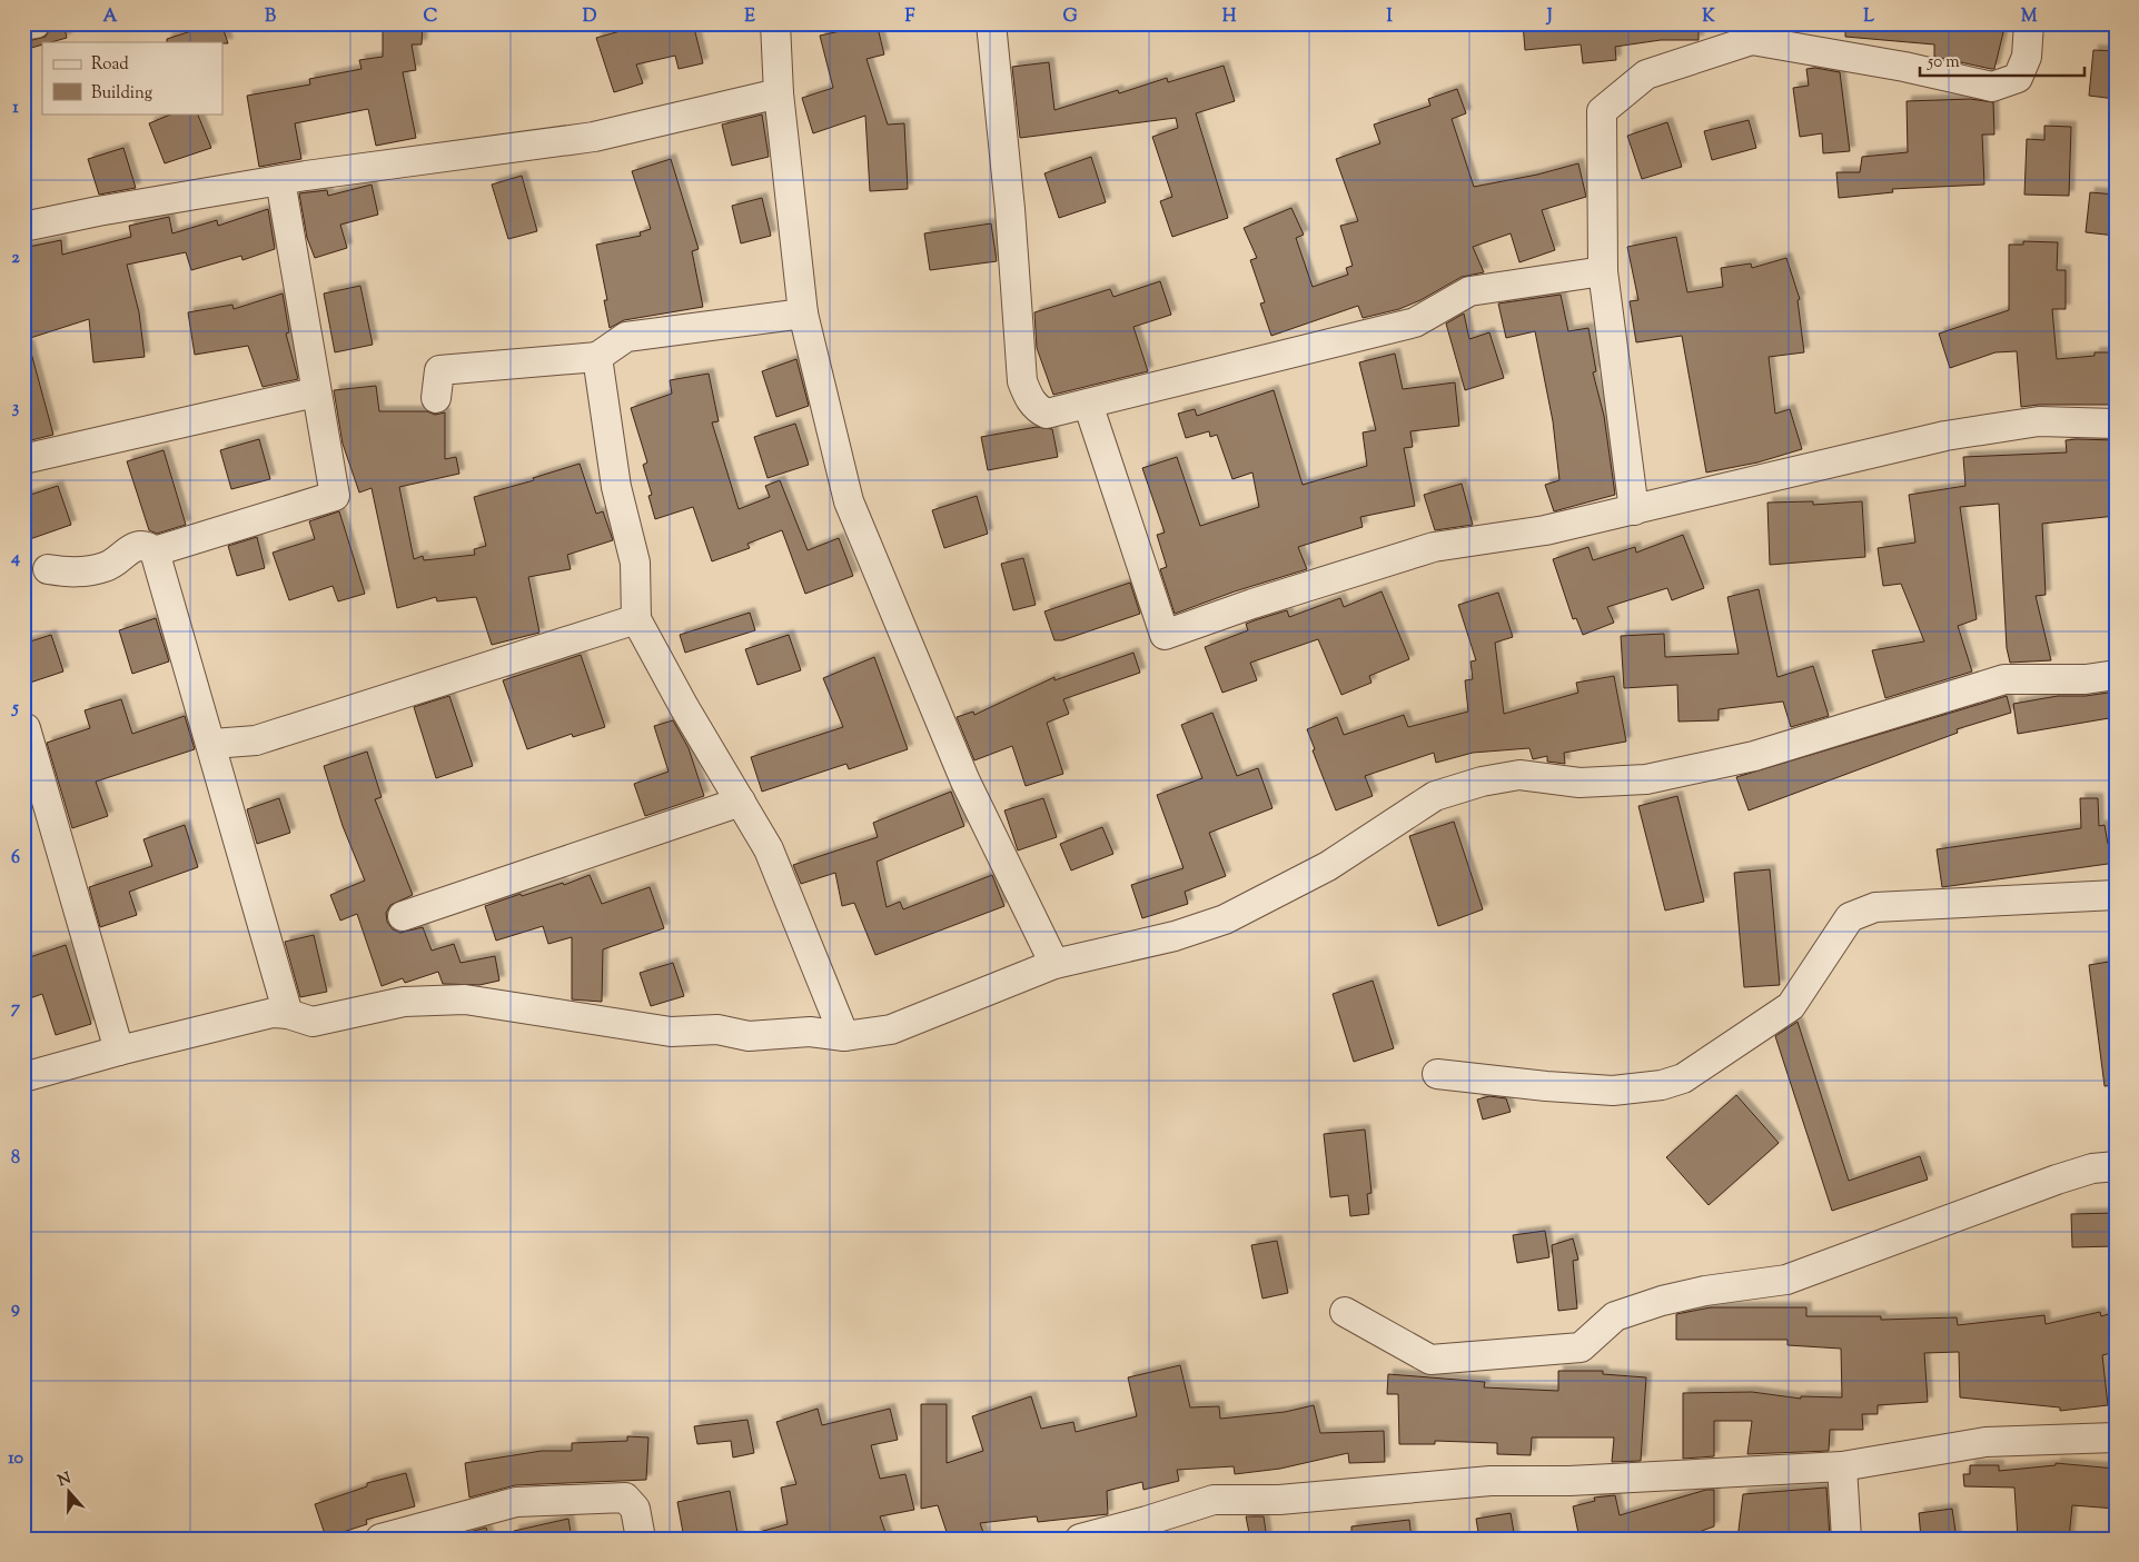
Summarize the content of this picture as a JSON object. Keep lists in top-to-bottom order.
{
  "legend": ["Road", "Building"],
  "scale_bar": "50 m",
  "north": "top",
  "grid": {
    "columns": [
      "A",
      "B",
      "C",
      "D",
      "E",
      "F",
      "G",
      "H",
      "I",
      "J",
      "K",
      "L",
      "M"
    ],
    "rows": [
      "1",
      "2",
      "3",
      "4",
      "5",
      "6",
      "7",
      "8",
      "9",
      "10"
    ]
  }
}
